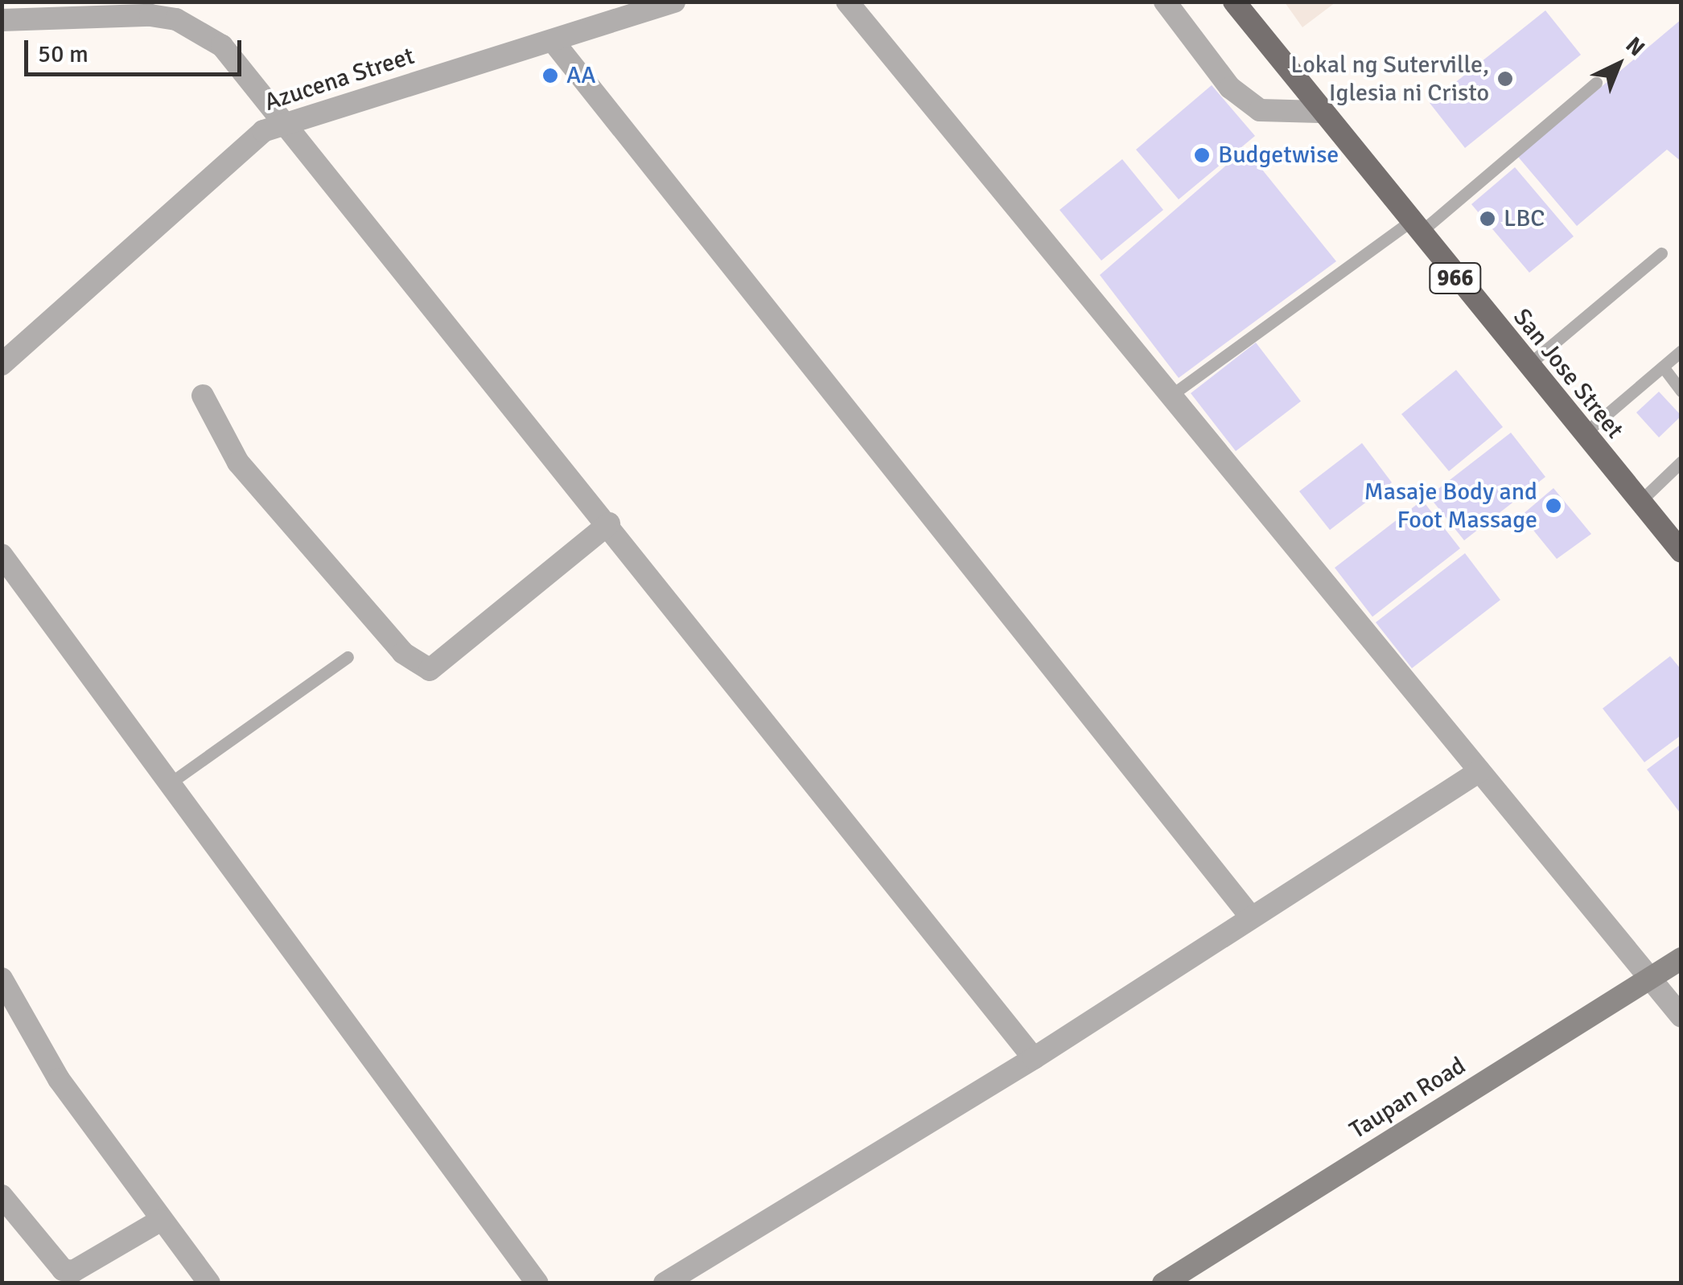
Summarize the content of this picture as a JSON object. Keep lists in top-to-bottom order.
{
  "streets": {
    "main road": ["966", "San Jose Street", "Taupan Road"],
    "street": ["Azucena Street"]
  },
  "places": [
    "AA",
    "Lokal ng Suterville, Iglesia ni Cristo",
    "Budgetwise",
    "LBC",
    "Masaje Body and Foot Massage"
  ],
  "scale_bar": "50 m",
  "north": "top right"
}
